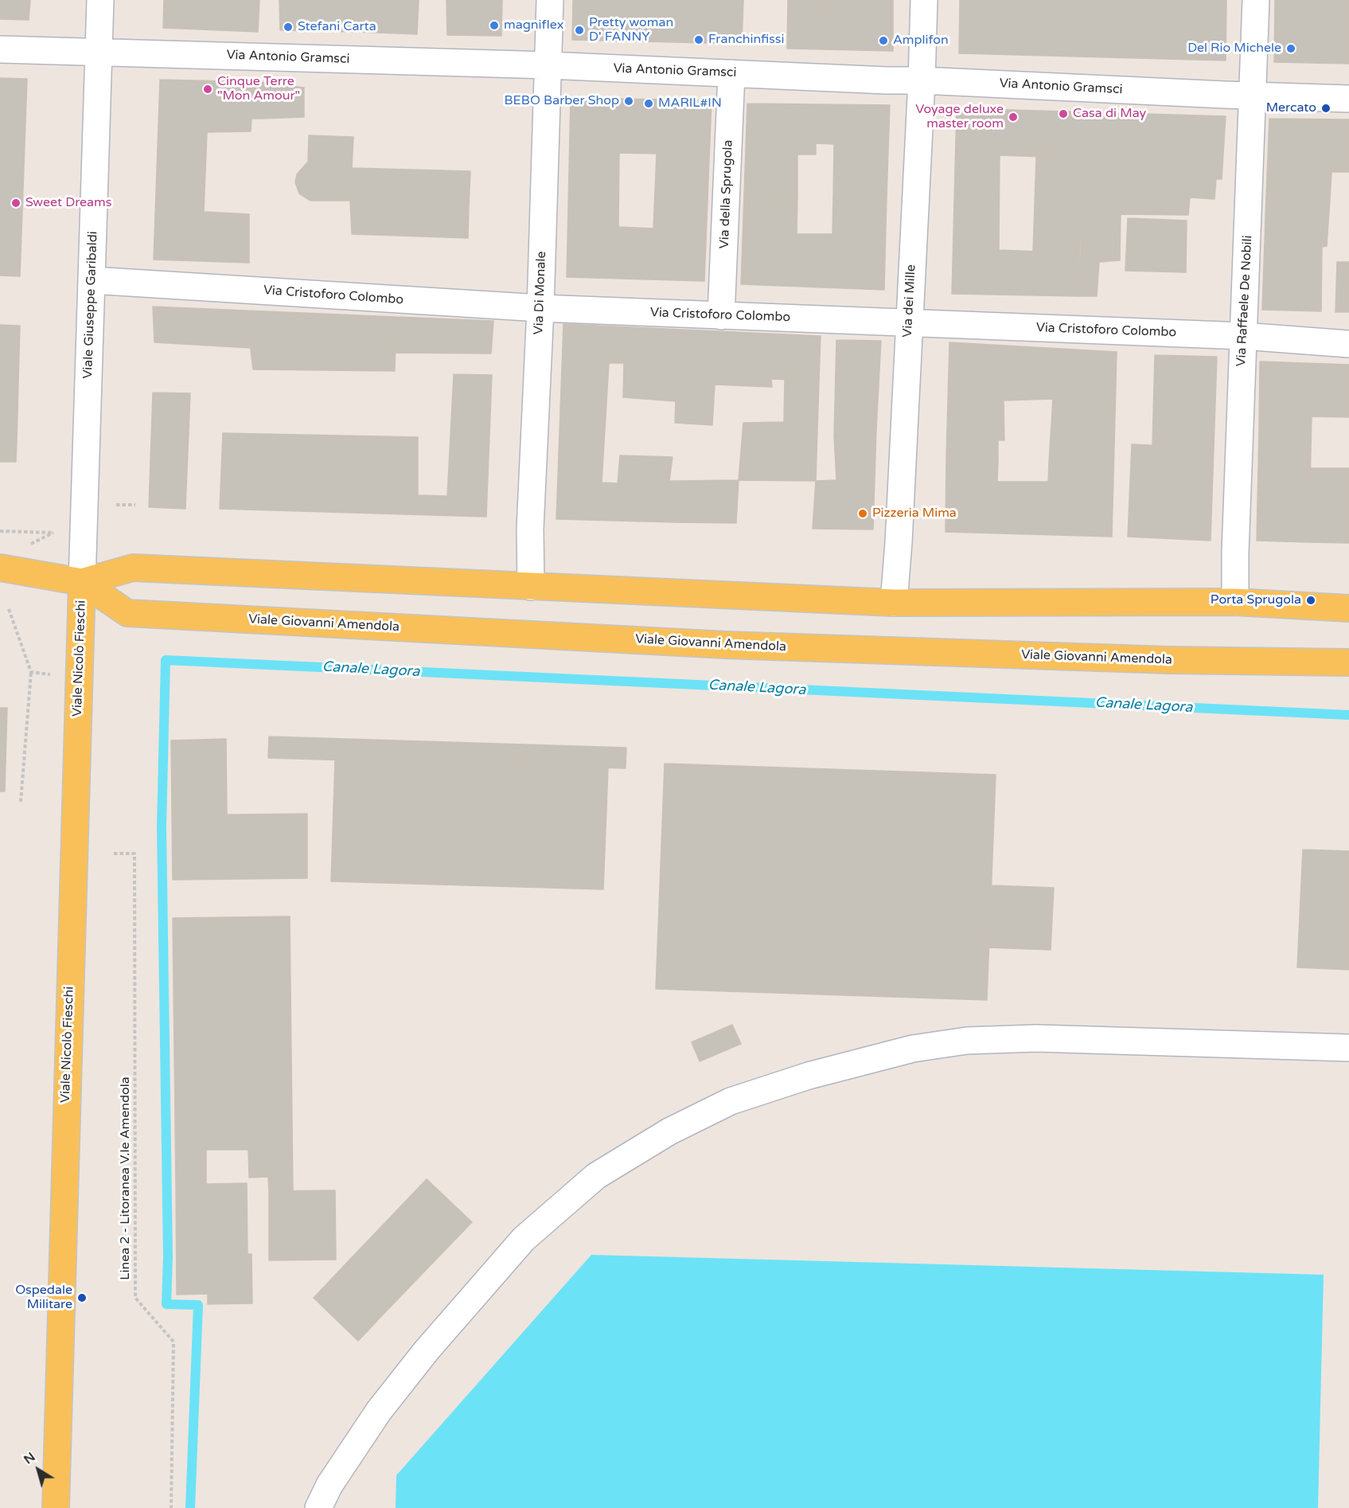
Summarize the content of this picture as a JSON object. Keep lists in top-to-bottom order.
{
  "streets": {
    "main road": ["Viale Giovanni Amendola", "Viale Nicolò Fieschi"],
    "street": [
      "Via Antonio Gramsci",
      "Via della Sprugola",
      "Via Di Monale",
      "Via Cristoforo Colombo",
      "Via dei Mille",
      "Via Raffaele De Nobili",
      "Viale Giuseppe Garibaldi"
    ],
    "path": ["Linea 2 - Litoranea V.le Amendola"]
  },
  "crossings": [
    ["Via Antonio Gramsci", "Via della Sprugola"],
    ["Via Antonio Gramsci", "Via Di Monale"],
    ["Via Antonio Gramsci", "Via dei Mille"],
    ["Via Antonio Gramsci", "Via Raffaele De Nobili"],
    ["Via Antonio Gramsci", "Viale Giuseppe Garibaldi"],
    ["Via della Sprugola", "Via Cristoforo Colombo"],
    ["Via Di Monale", "Via Cristoforo Colombo"],
    ["Via Di Monale", "Viale Giovanni Amendola"],
    ["Via Cristoforo Colombo", "Via dei Mille"],
    ["Via Cristoforo Colombo", "Via Raffaele De Nobili"],
    ["Via Cristoforo Colombo", "Viale Giuseppe Garibaldi"],
    ["Via dei Mille", "Viale Giovanni Amendola"],
    ["Via Raffaele De Nobili", "Viale Giovanni Amendola"],
    ["Viale Giuseppe Garibaldi", "Viale Giovanni Amendola"],
    ["Viale Giuseppe Garibaldi", "Viale Nicolò Fieschi"],
    ["Viale Giovanni Amendola", "Viale Nicolò Fieschi"]
  ],
  "water": ["Canale Lagora"],
  "places": [
    "magniflex",
    "Stefani Carta",
    "Pretty woman D' FANNY",
    "Franchinfissi",
    "Amplifon",
    "Del Rio Michele",
    "Cinque Terre \"Mon Amour\"",
    "BEBO Barber Shop",
    "MARIL#IN",
    "Mercato",
    "Casa di May",
    "Voyage deluxe master room",
    "Sweet Dreams",
    "Pizzeria Mima",
    "Porta Sprugola",
    "Ospedale Militare"
  ],
  "north": "top left"
}
